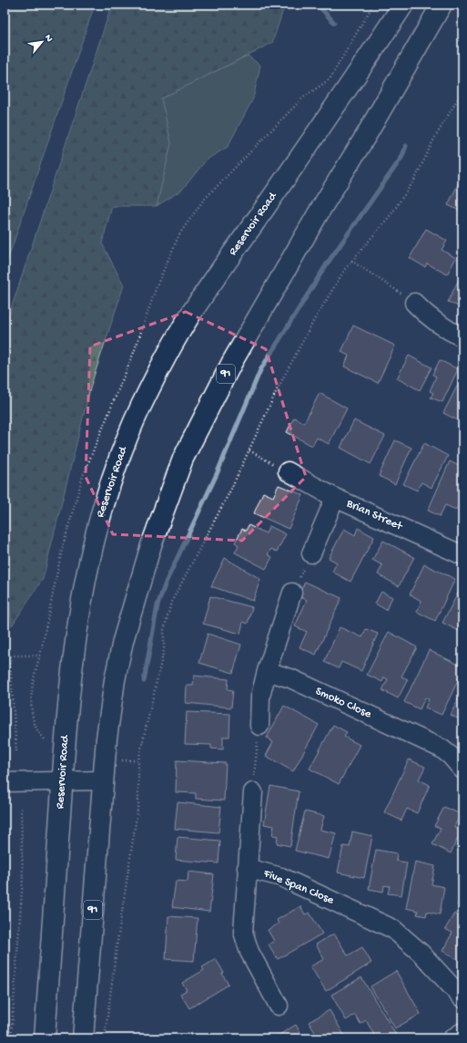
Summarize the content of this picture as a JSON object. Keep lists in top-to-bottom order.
{
  "streets": {
    "main road": ["Reservoir Road", "91"],
    "street": ["Brian Street", "Smoko Close", "Five Span Close"]
  },
  "north": "top right"
}
